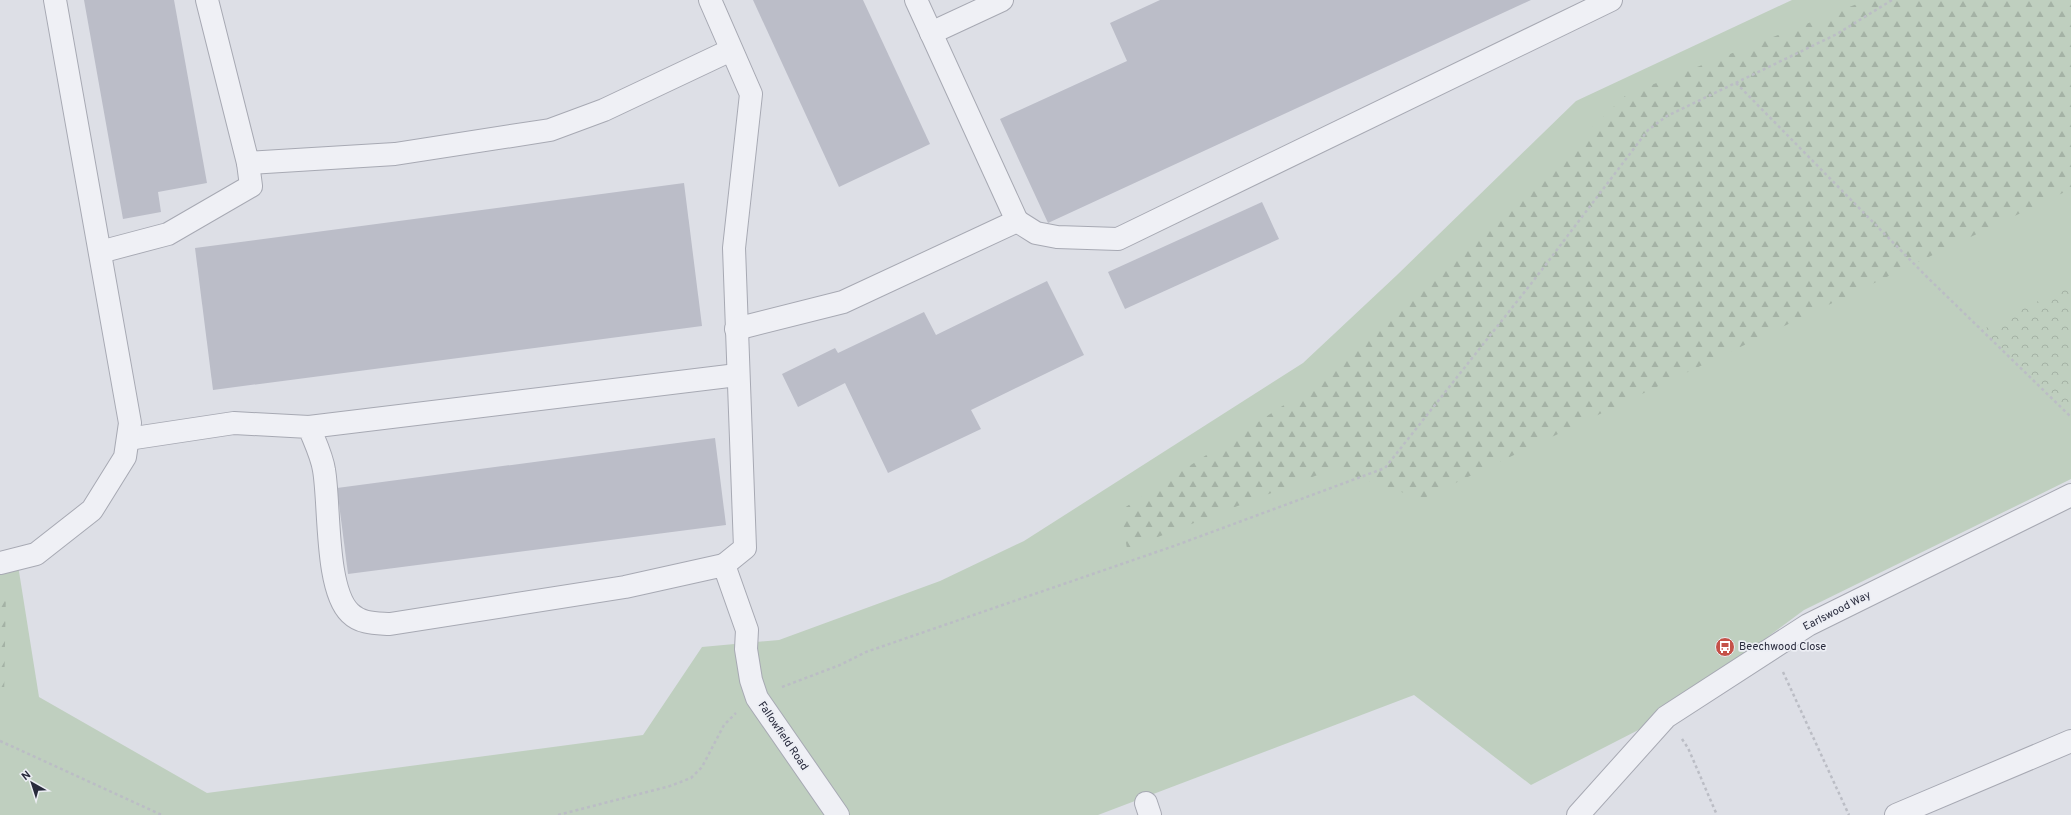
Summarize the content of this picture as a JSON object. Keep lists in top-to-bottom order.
{
  "streets": {
    "street": ["Earlswood Way", "Fallowfield Road"]
  },
  "places": {
    "bus stop": ["Beechwood Close"]
  },
  "north": "top left"
}
